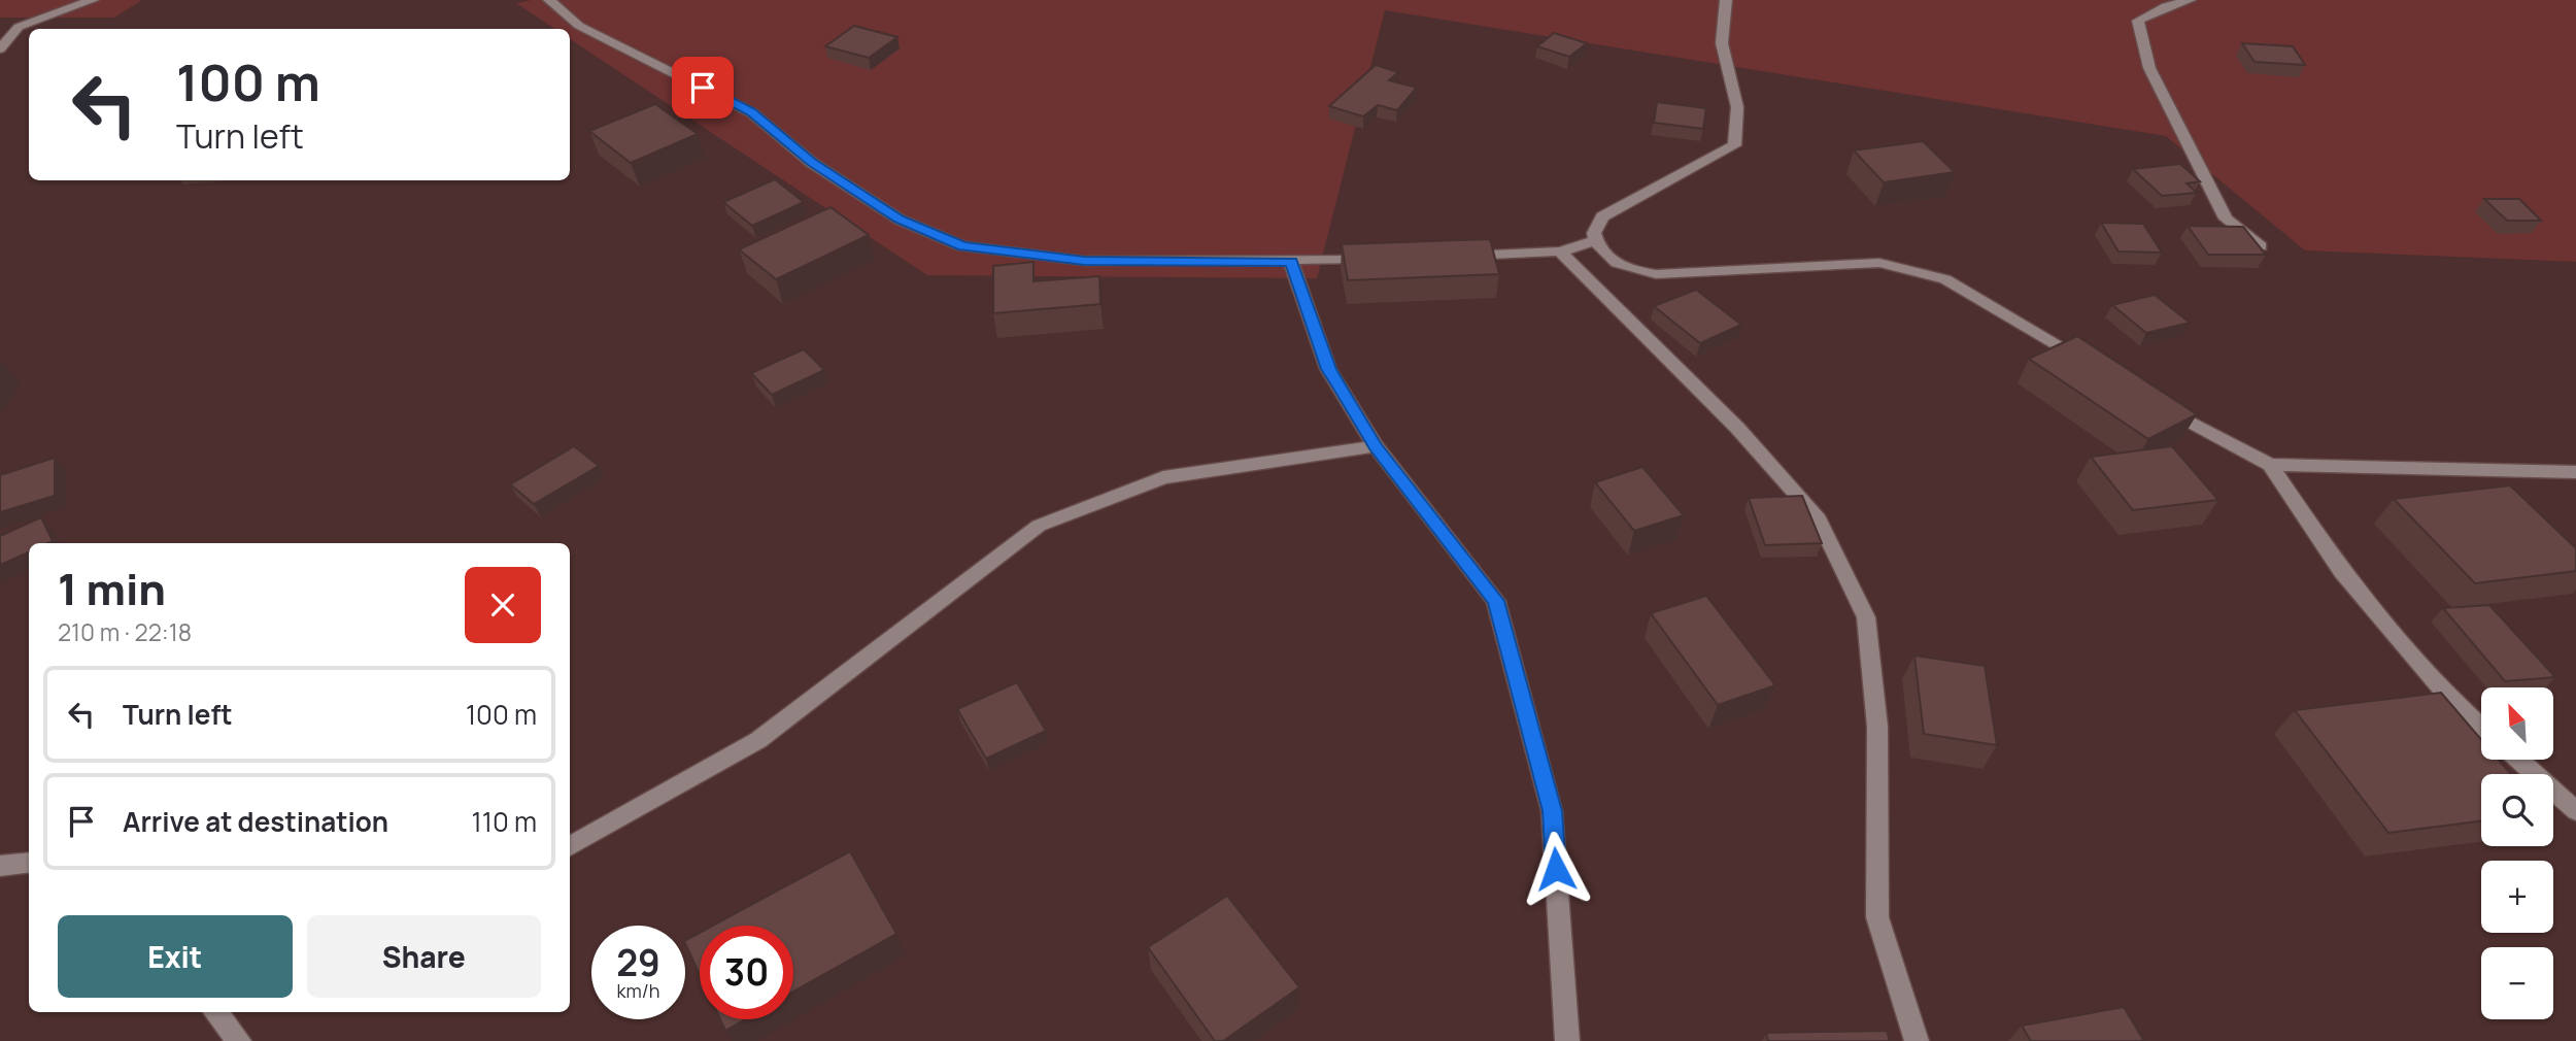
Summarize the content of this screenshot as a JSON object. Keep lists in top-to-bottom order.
{
  "north": "top left",
  "page": {
    "turn": ["100 m", "Turn left"],
    "heading": ["1 min", "210 m · 22:18"],
    "list": [
      {
        "name": "Turn left",
        "value": "100 m"
      },
      {
        "name": "Arrive at destination",
        "value": "110 m"
      }
    ],
    "map_buttons": ["+", "−"],
    "buttons": ["Exit", "Share"],
    "speed": "29 km/h",
    "limit": "30"
  }
}
